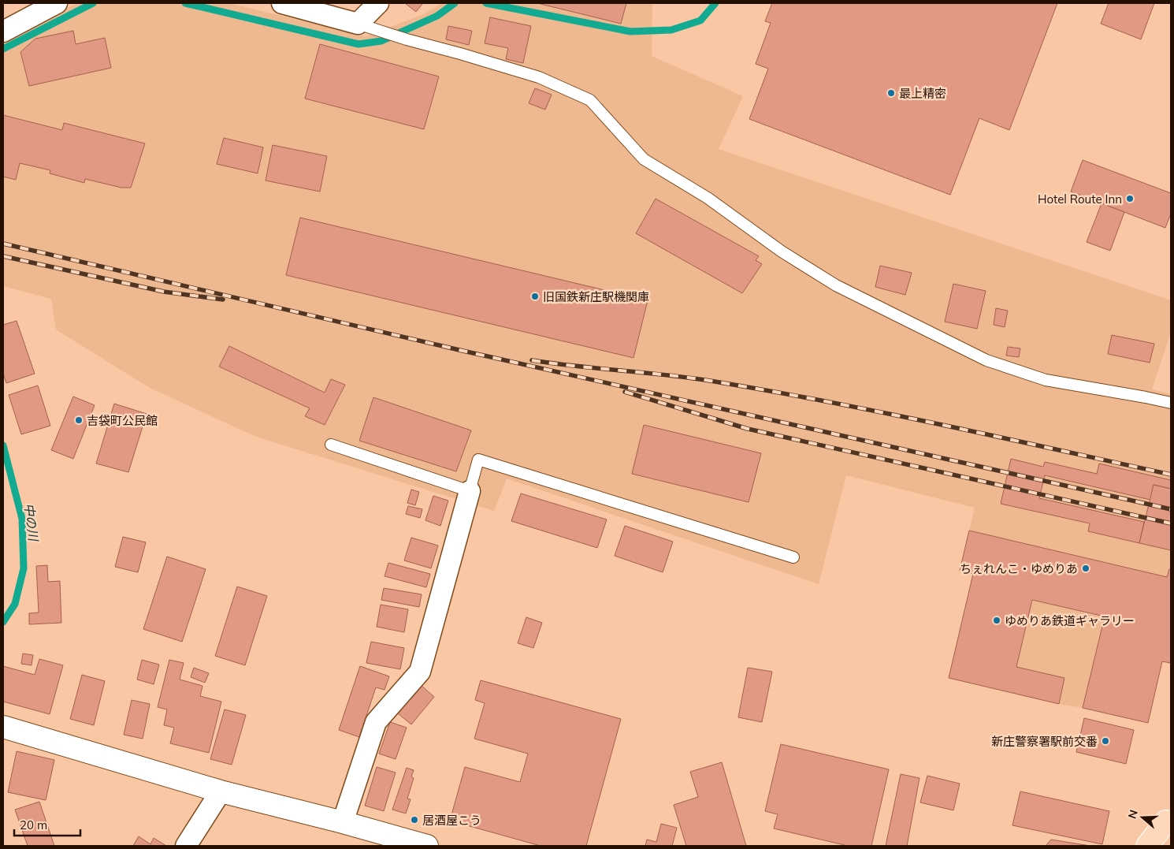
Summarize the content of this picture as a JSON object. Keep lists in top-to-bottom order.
{
  "water": ["中の川"],
  "places": [
    "最上精密",
    "Hotel Route Inn",
    "旧国鉄新庄駅機関庫",
    "吉袋町公民館",
    "ちぇれんこ・ゆめりあ",
    "ゆめりあ鉄道ギャラリー",
    "新庄警察署駅前交番",
    "居酒屋こう"
  ],
  "scale_bar": "20 m",
  "north": "left"
}
